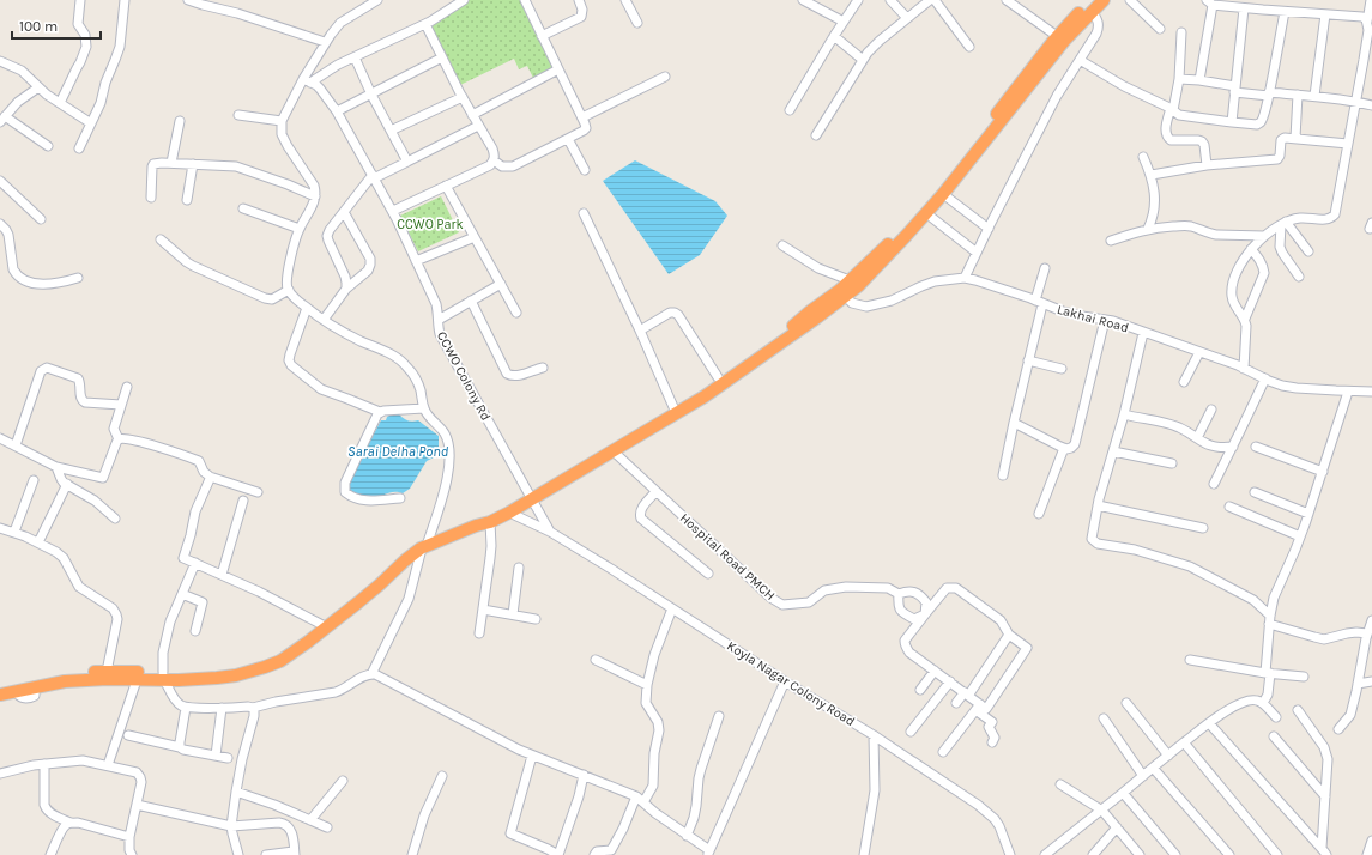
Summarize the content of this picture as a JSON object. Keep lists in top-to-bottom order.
{
  "streets": {
    "street": [
      "Lakhai Road",
      "CCWO Colony Rd",
      "Hospital Road PMCH",
      "Koyla Nagar Colony Road"
    ]
  },
  "crossings": [
    ["CCWO Colony Rd", "Koyla Nagar Colony Road"]
  ],
  "water": ["Sarai Delha Pond"],
  "parks": ["CCWO Park"],
  "scale_bar": "100 m"
}
